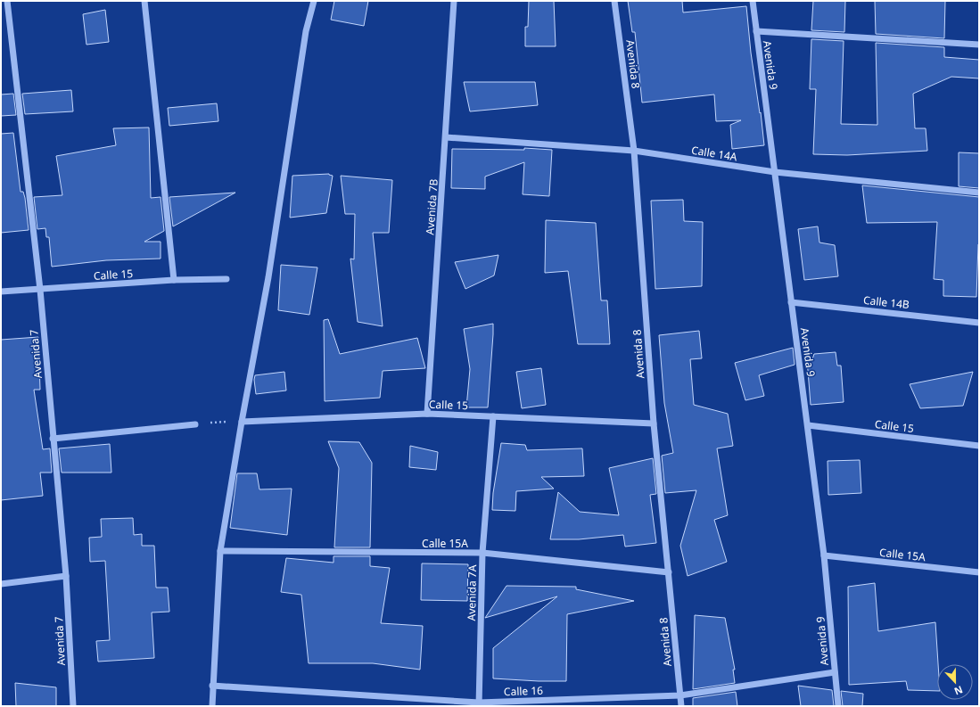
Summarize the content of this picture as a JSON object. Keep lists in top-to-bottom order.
{
  "streets": {
    "street": [
      "Avenida 8",
      "Avenida 9",
      "Calle 14A",
      "Avenida 7B",
      "Calle 15",
      "Calle 14B",
      "Avenida 7",
      "Calle 15A",
      "Avenida 7A",
      "Calle 16"
    ]
  },
  "crossings": [
    ["Avenida 8", "Calle 14A"],
    ["Avenida 8", "Calle 15"],
    ["Avenida 8", "Calle 15A"],
    ["Avenida 8", "Calle 16"],
    ["Avenida 9", "Calle 14A"],
    ["Avenida 9", "Calle 15"],
    ["Avenida 9", "Calle 14B"],
    ["Avenida 9", "Calle 15A"],
    ["Avenida 9", "Calle 16"],
    ["Calle 14A", "Avenida 7B"],
    ["Avenida 7B", "Calle 15"],
    ["Calle 15", "Avenida 7"],
    ["Calle 15", "Avenida 7A"],
    ["Calle 15A", "Avenida 7A"],
    ["Avenida 7A", "Calle 16"]
  ],
  "north": "bottom"
}
